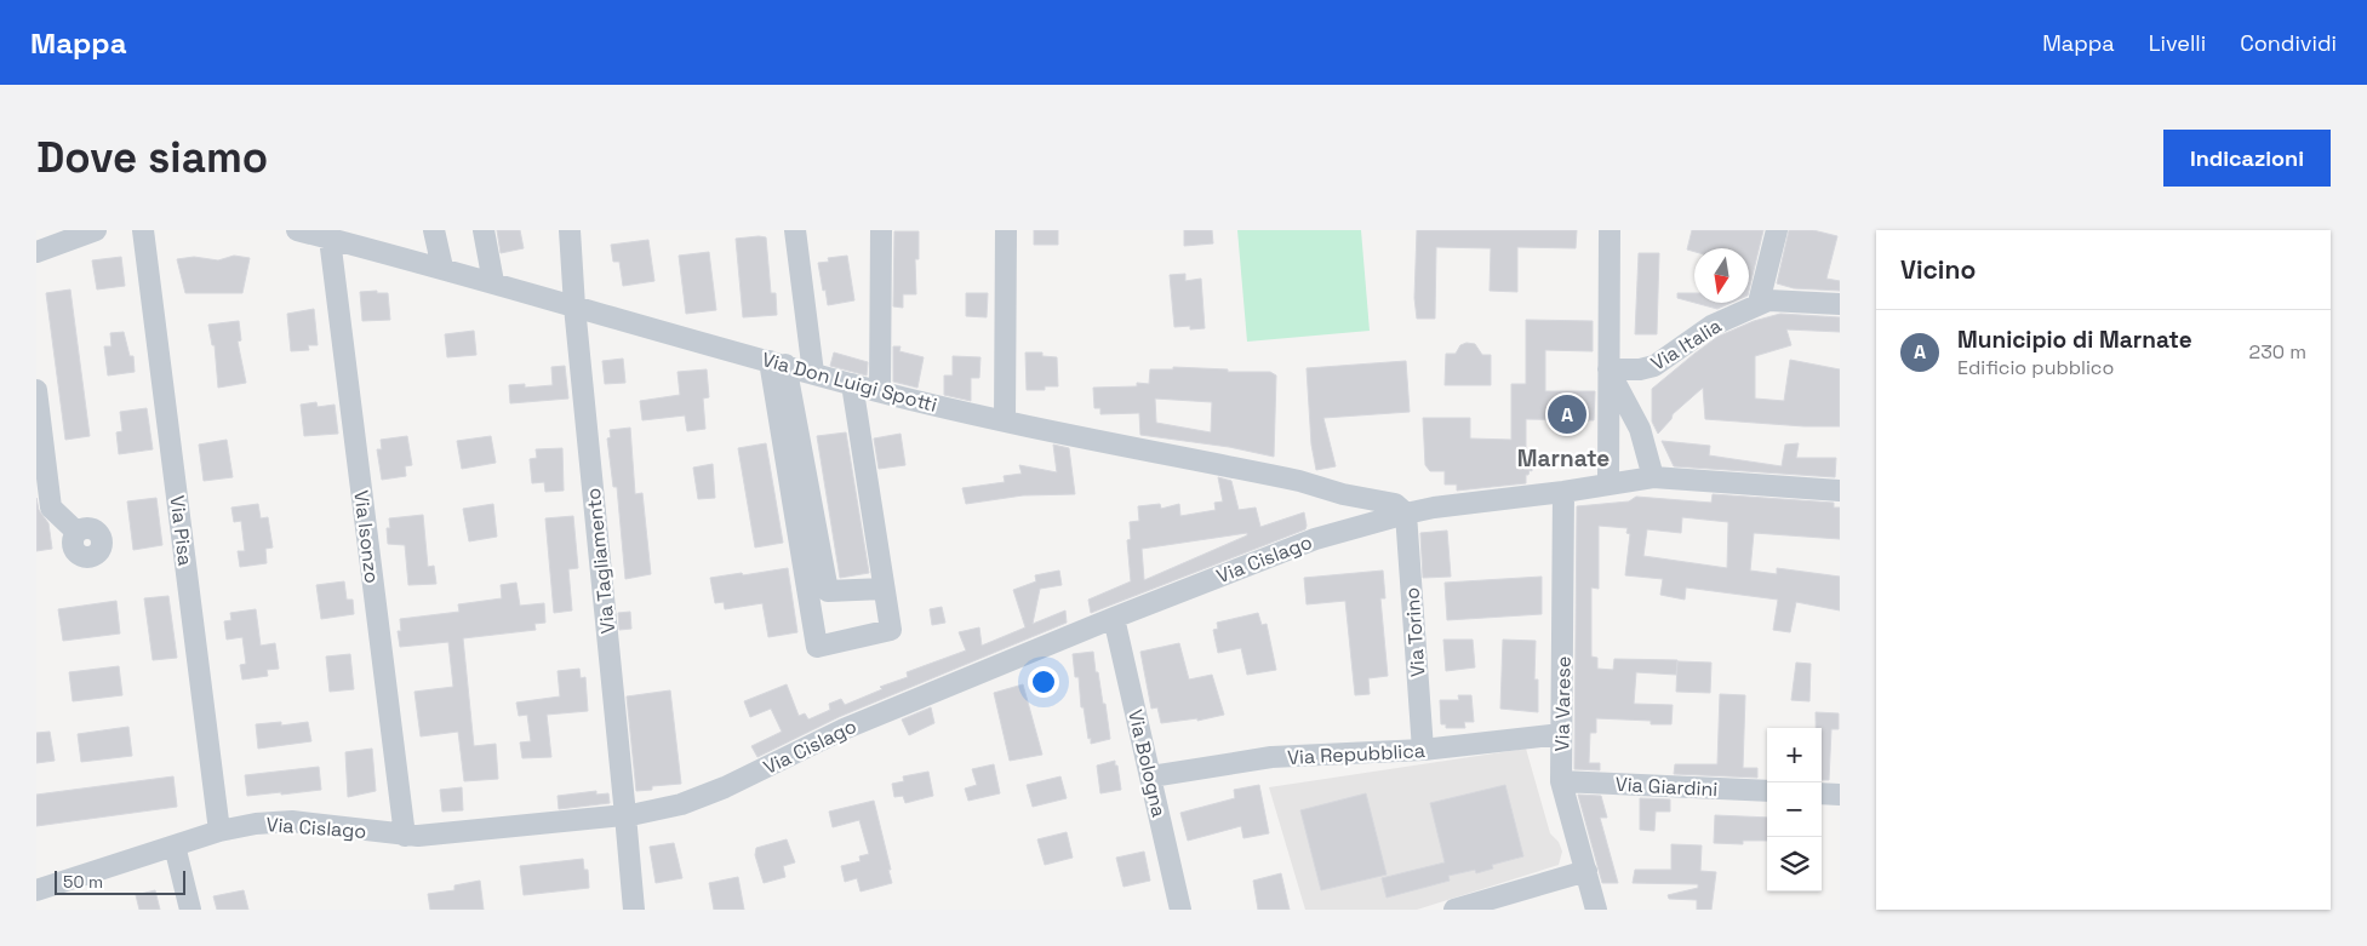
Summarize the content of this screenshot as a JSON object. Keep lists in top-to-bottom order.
{
  "streets": {
    "street": [
      "Via Italia",
      "Via Don Luigi Spotti",
      "Via Pisa",
      "Via Isonzo",
      "Via Cislago",
      "Via Tagliamento",
      "Via Torino",
      "Via Varese",
      "Via Repubblica",
      "Via Bologna",
      "Via Giardini"
    ]
  },
  "crossings": [
    ["Via Don Luigi Spotti", "Via Isonzo"],
    ["Via Don Luigi Spotti", "Via Cislago"],
    ["Via Don Luigi Spotti", "Via Tagliamento"],
    ["Via Don Luigi Spotti", "Via Torino"],
    ["Via Pisa", "Via Cislago"],
    ["Via Isonzo", "Via Cislago"],
    ["Via Cislago", "Via Tagliamento"],
    ["Via Cislago", "Via Torino"],
    ["Via Cislago", "Via Varese"],
    ["Via Cislago", "Via Bologna"],
    ["Via Torino", "Via Repubblica"],
    ["Via Varese", "Via Repubblica"],
    ["Via Varese", "Via Giardini"],
    ["Via Repubblica", "Via Bologna"]
  ],
  "districts": ["Marnate"],
  "scale_bar": "50 m",
  "north": "bottom",
  "page": {
    "header": "Mappa",
    "nav": ["Mappa", "Livelli", "Condividi"],
    "buttons": "Indicazioni",
    "title": "Dove siamo",
    "heading": "Vicino",
    "list": [
      {
        "mark": "A",
        "name": "Municipio di Marnate",
        "note": "Edificio pubblico",
        "value": "230 m"
      }
    ],
    "pins": "A",
    "map_buttons": ["+", "−"],
    "scale": "50 m"
  }
}
